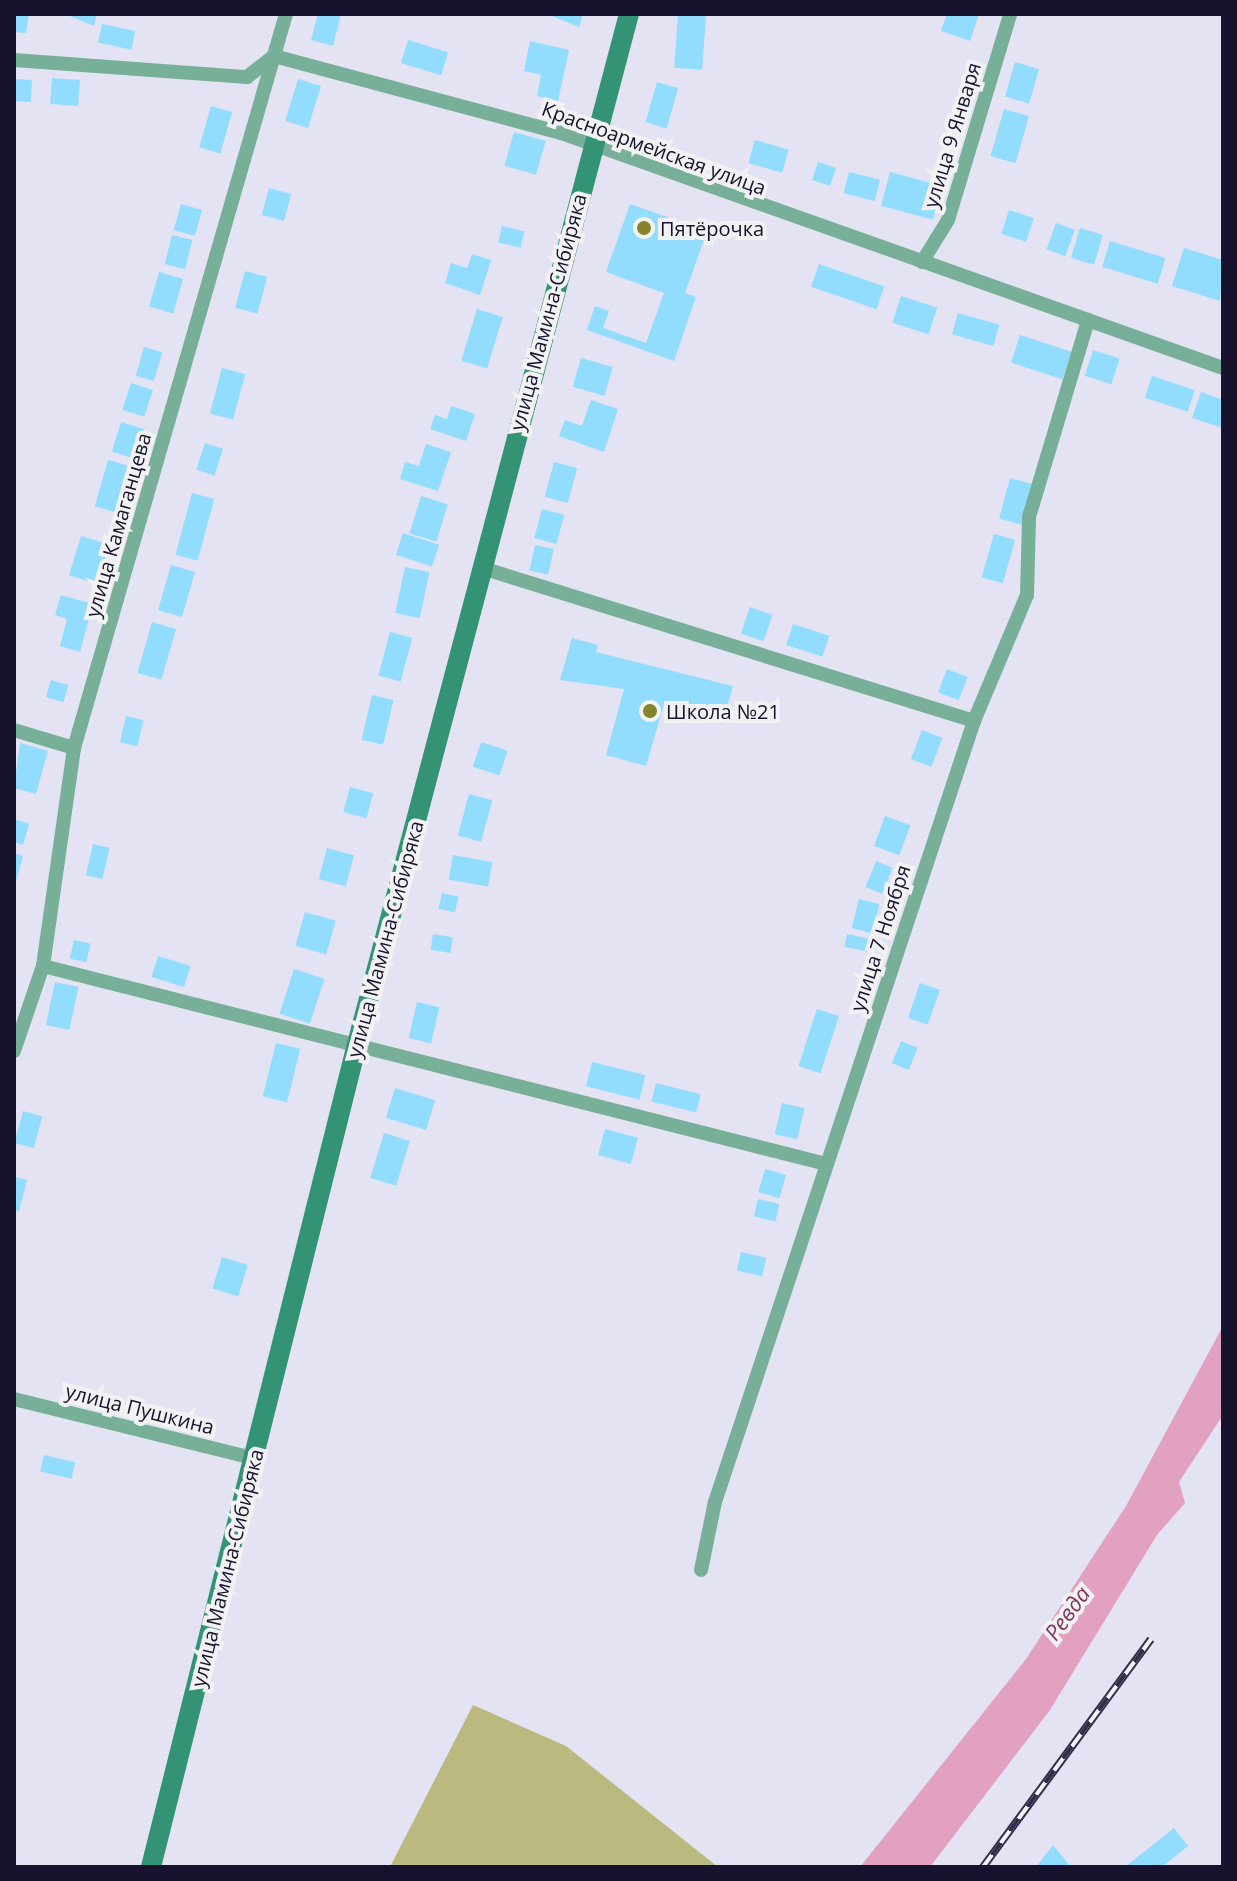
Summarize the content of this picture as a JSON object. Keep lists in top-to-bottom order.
{
  "streets": {
    "street": [
      "улица 9 Января",
      "Красноармейская улица",
      "улица Мамина-Сибиряка",
      "улица Камаганцева",
      "улица 7 Ноября",
      "улица Пушкина"
    ]
  },
  "crossings": [
    ["улица 9 Января", "Красноармейская улица"],
    ["Красноармейская улица", "улица Мамина-Сибиряка"],
    ["Красноармейская улица", "улица Камаганцева"],
    ["Красноармейская улица", "улица 7 Ноября"],
    ["улица Мамина-Сибиряка", "улица Пушкина"]
  ],
  "water": ["Ревда"],
  "places": ["Пятёрочка", "Школа №21"]
}
